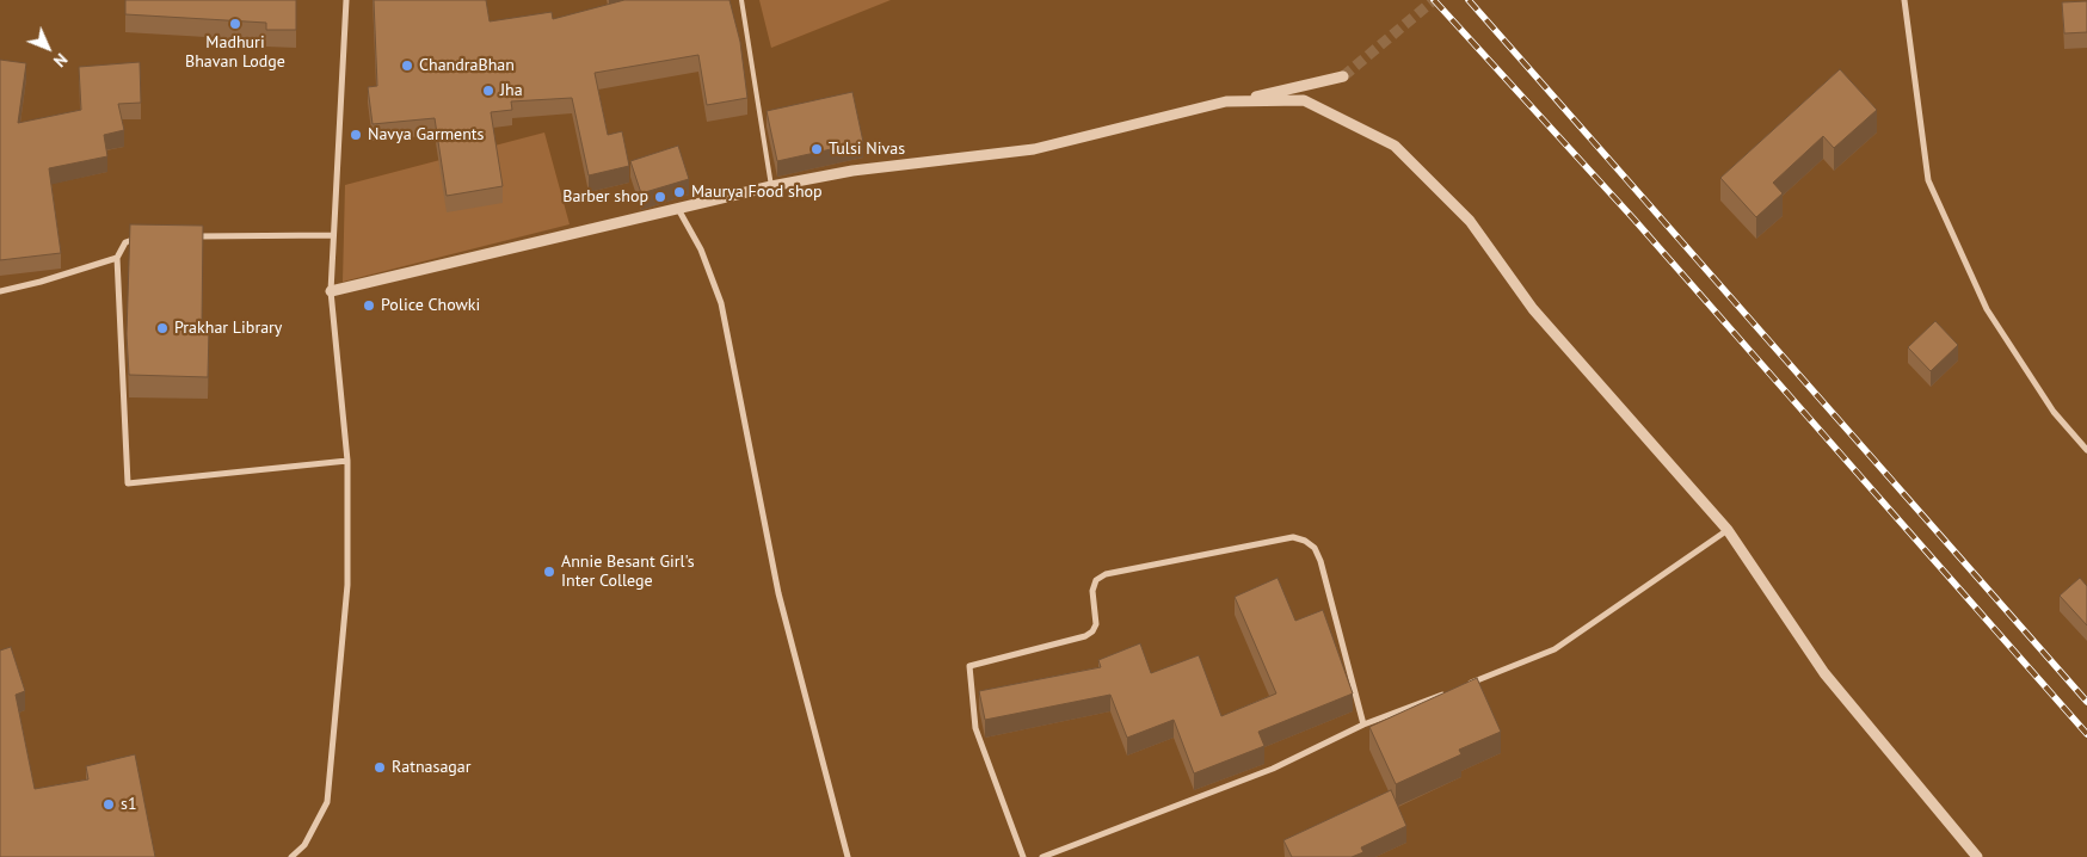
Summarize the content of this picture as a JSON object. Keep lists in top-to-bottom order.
{
  "places": [
    "Madhuri Bhavan Lodge",
    "ChandraBhan",
    "Jha",
    "Navya Garments",
    "Tulsi Nivas",
    "Maurya Food shop",
    "Barber shop",
    "Police Chowki",
    "Prakhar Library",
    "Annie Besant Girl's Inter College",
    "Ratnasagar",
    "s1"
  ],
  "north": "bottom right"
}
